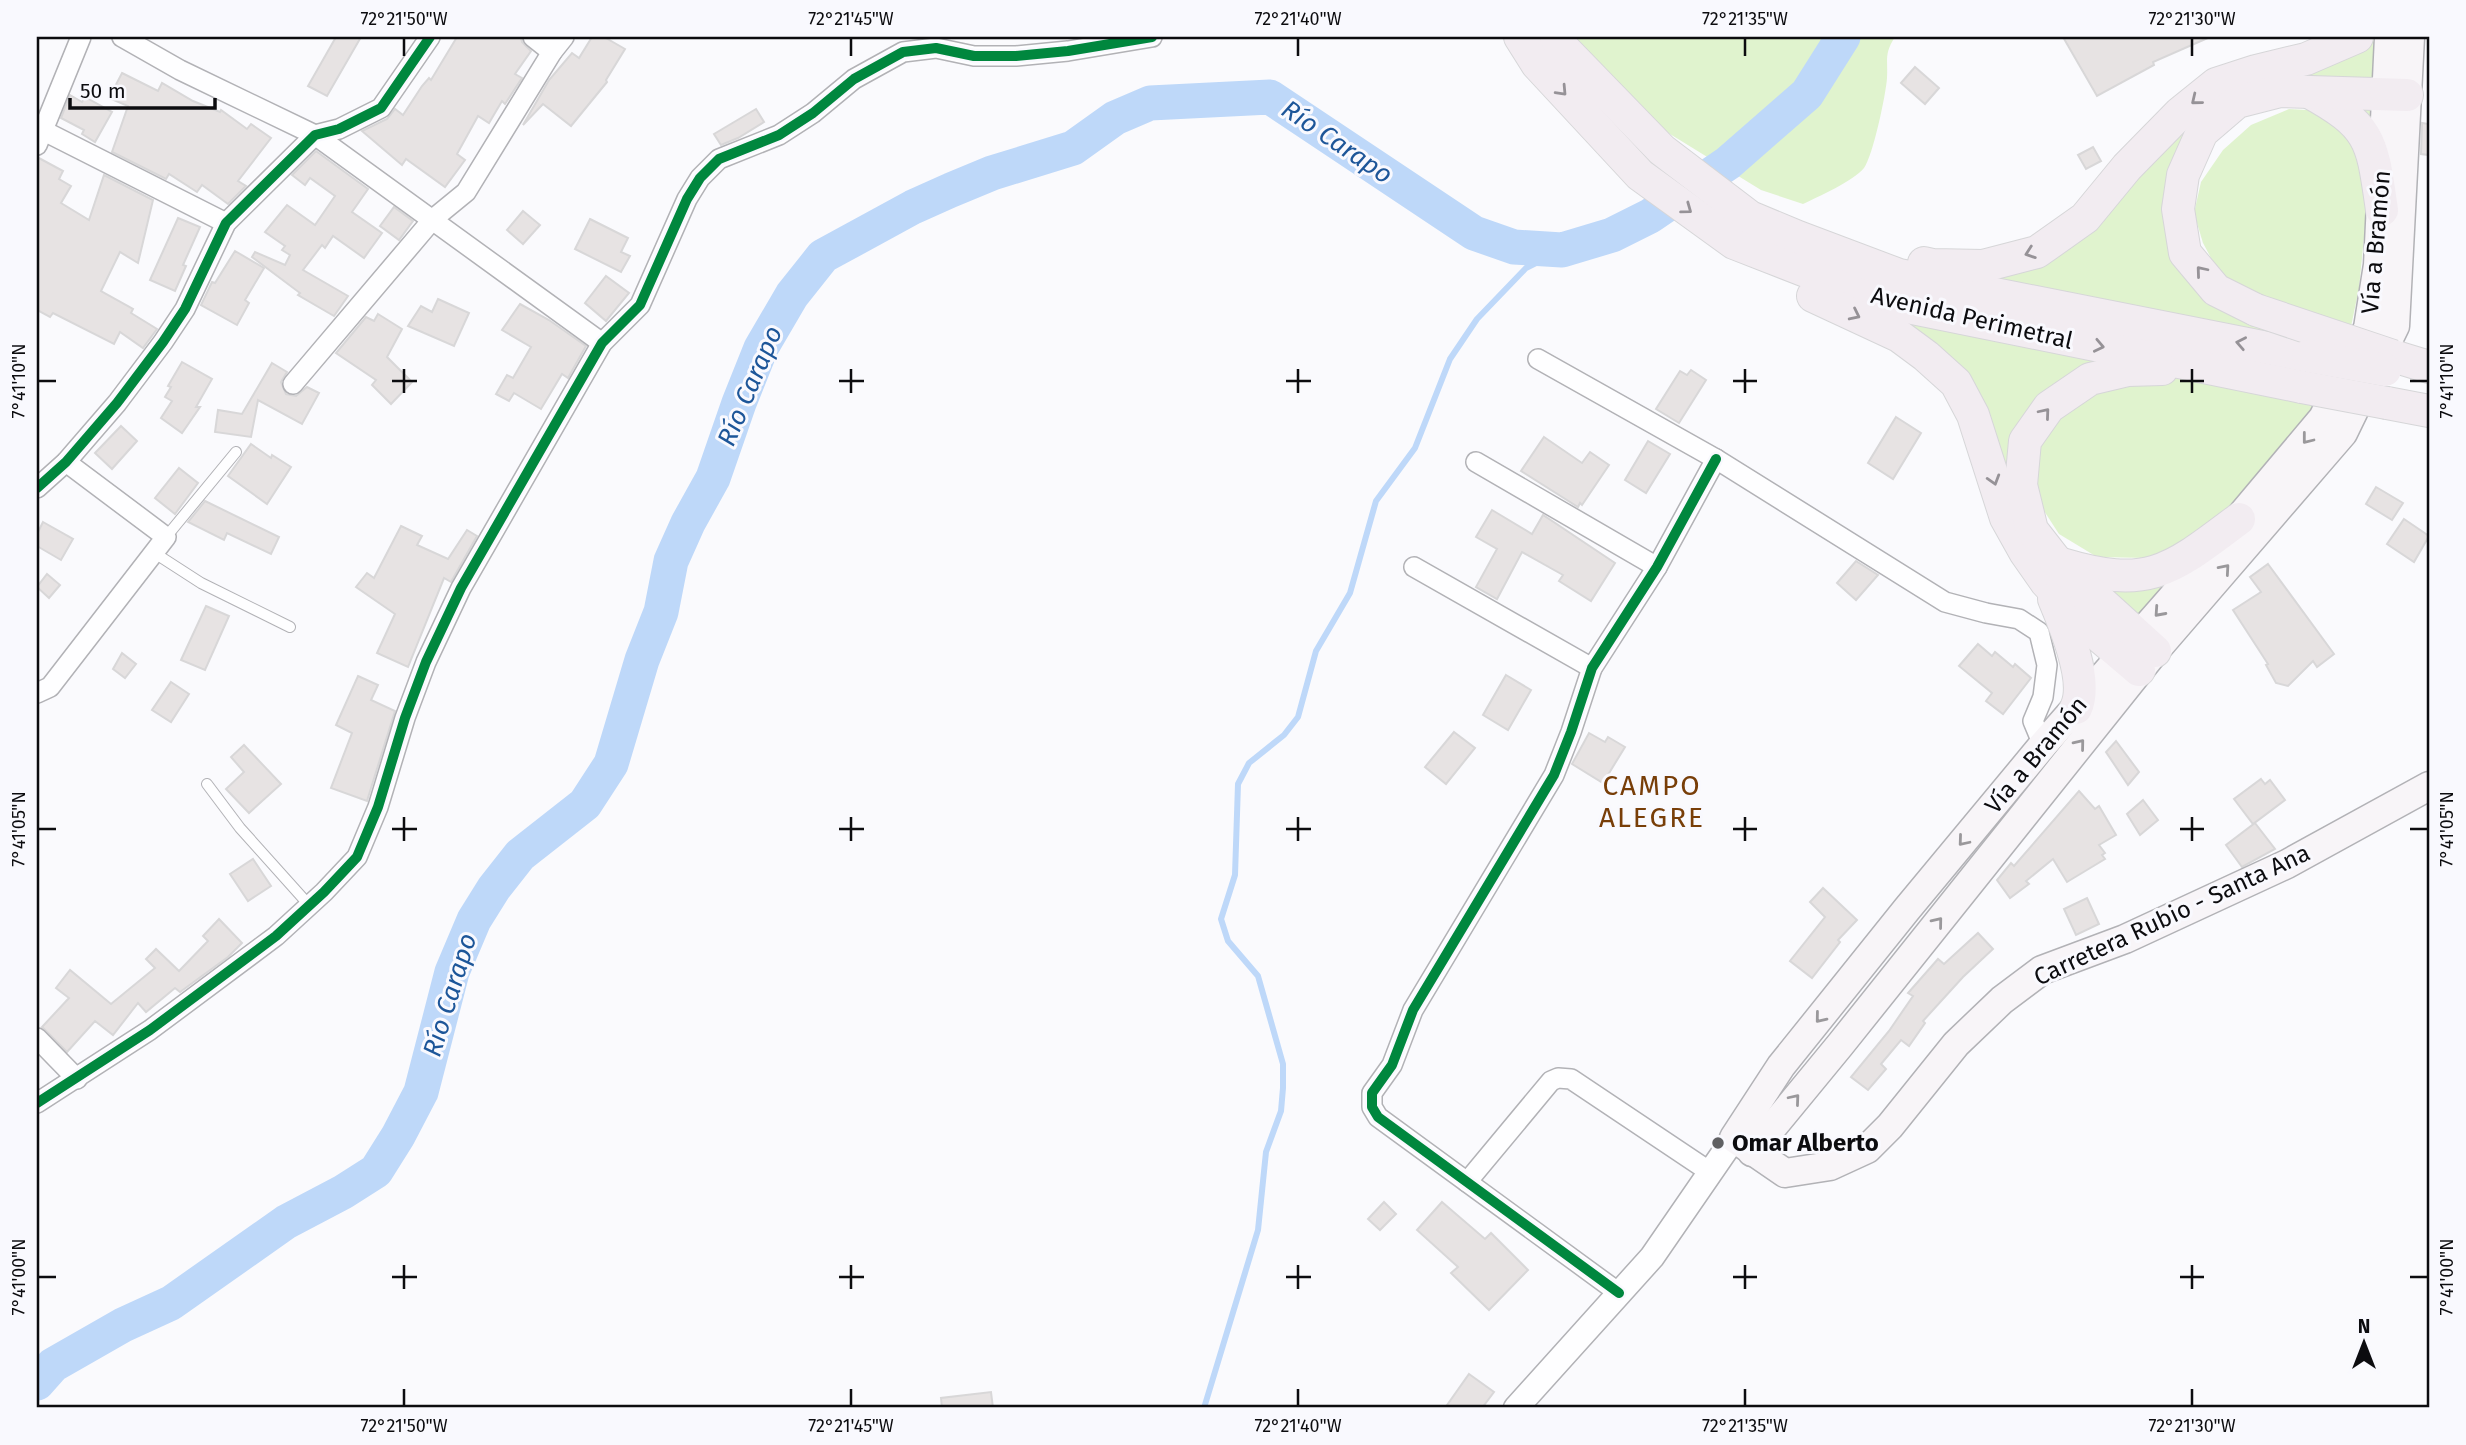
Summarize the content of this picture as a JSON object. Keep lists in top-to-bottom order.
{
  "streets": {
    "main road": ["Vía a Bramón", "Avenida Perimetral", "Carretera Rubio - Santa Ana"]
  },
  "crossings": [
    ["Vía a Bramón", "Carretera Rubio - Santa Ana"]
  ],
  "districts": ["CAMPO ALEGRE"],
  "water": ["Río Carapo"],
  "places": ["Omar Alberto"],
  "scale_bar": "50 m",
  "north": "top",
  "coordinates": [
    "72°21'50\"W",
    "72°21'45\"W",
    "72°21'40\"W",
    "72°21'35\"W",
    "72°21'30\"W",
    "7°41'10\"N",
    "7°41'05\"N",
    "7°41'00\"N"
  ]
}
